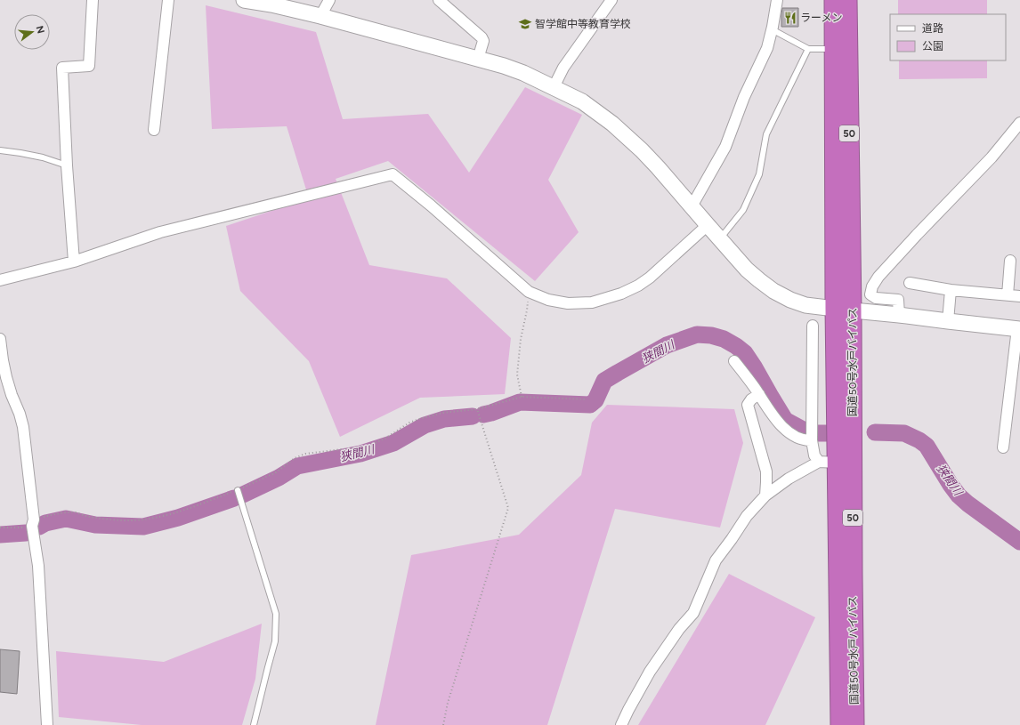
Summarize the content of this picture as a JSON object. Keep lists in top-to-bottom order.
{
  "streets": {
    "highway": ["50", "国道50号水戸バイパス"]
  },
  "water": ["狭間川"],
  "places": {
    "restaurant": ["ラーメン"],
    "school or university": ["智学館中等教育学校"]
  },
  "legend": ["道路", "公園"],
  "north": "right"
}
